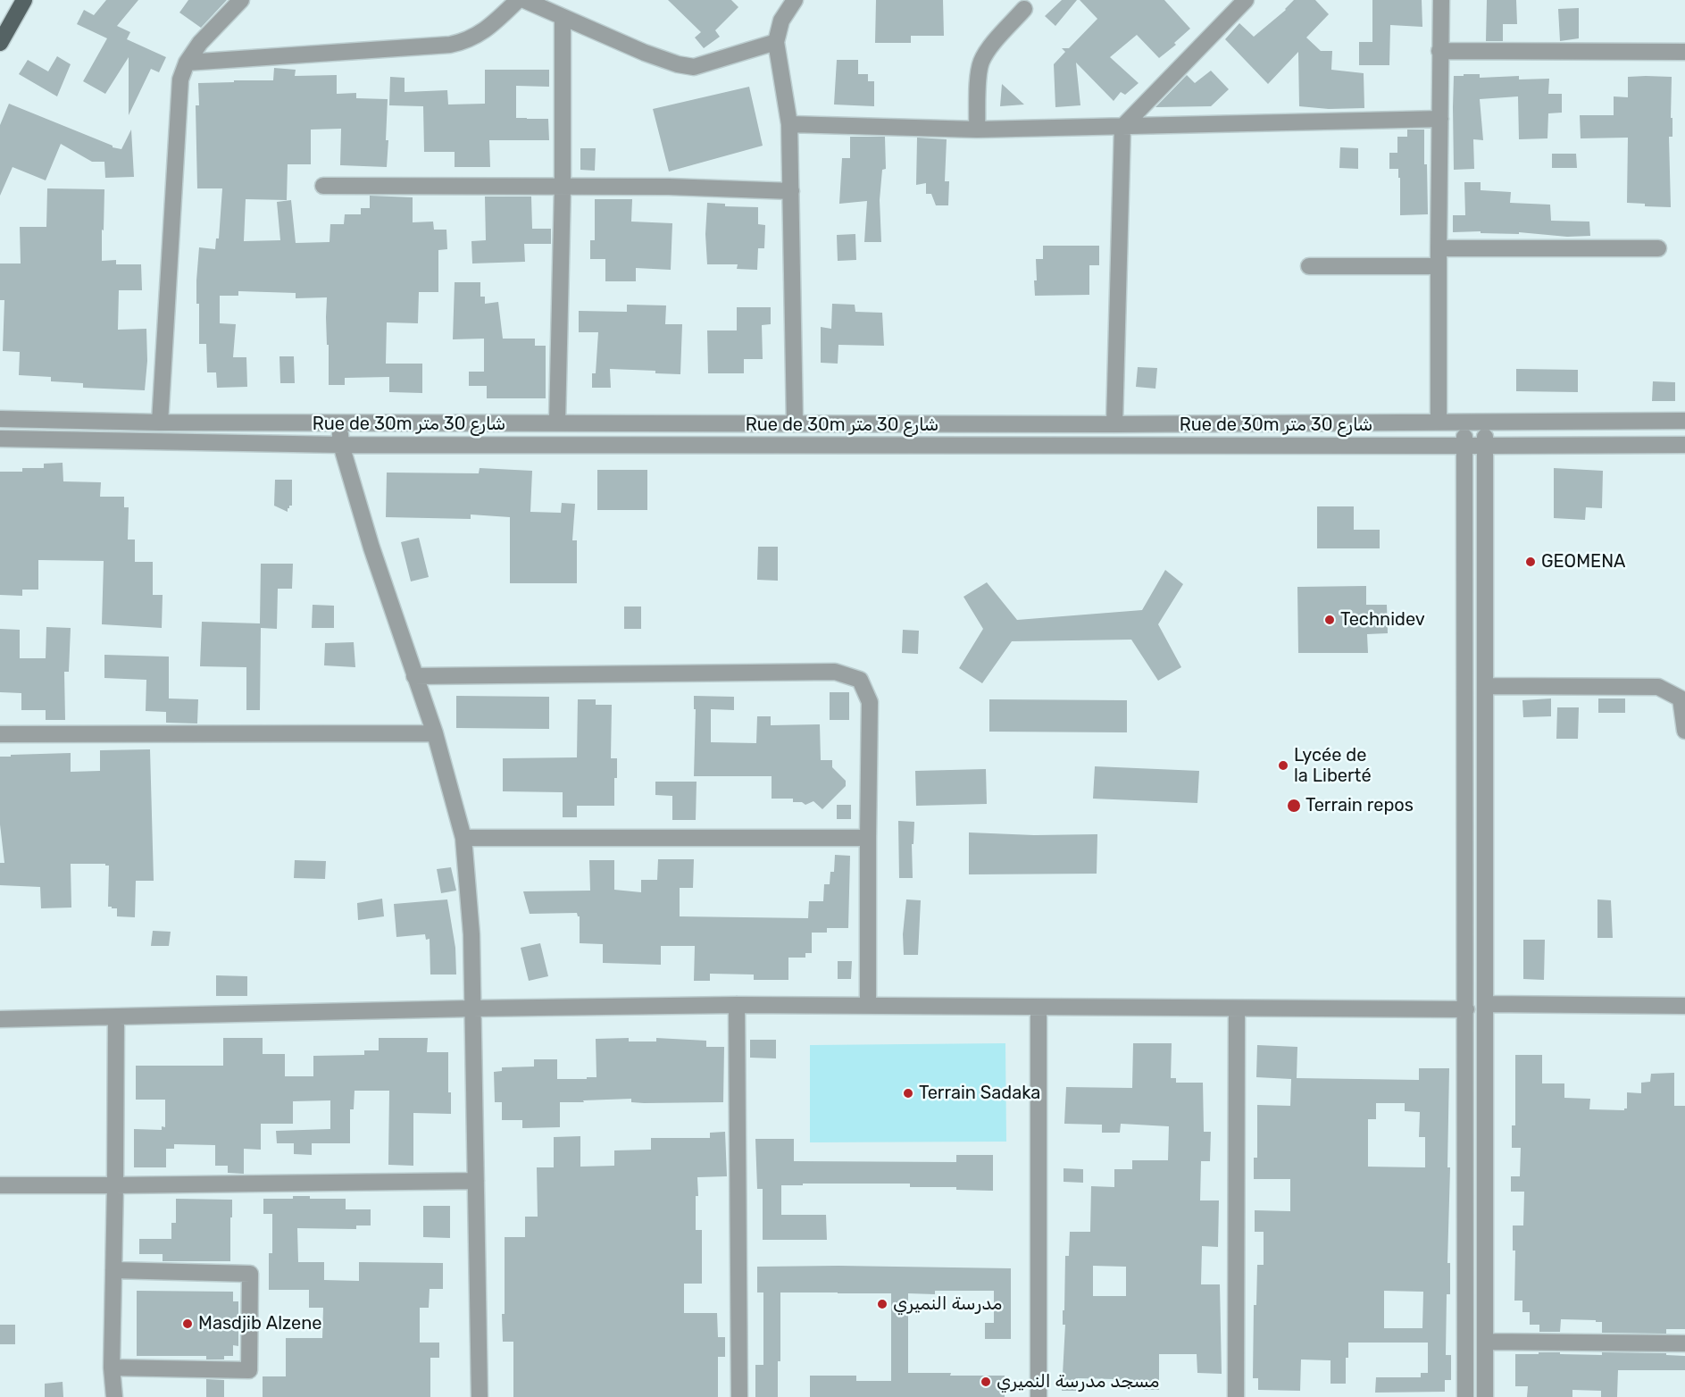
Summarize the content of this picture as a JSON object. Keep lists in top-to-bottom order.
{
  "streets": {
    "street": ["Rue de 30m شارع 30 متر"]
  },
  "places": [
    "GEOMENA",
    "Technidev",
    "Lycée de la Liberté",
    "Terrain repos",
    "Terrain Sadaka",
    "مدرسة النميري",
    "Masdjib Alzene",
    "مسجد مدرسة النميري"
  ]
}
